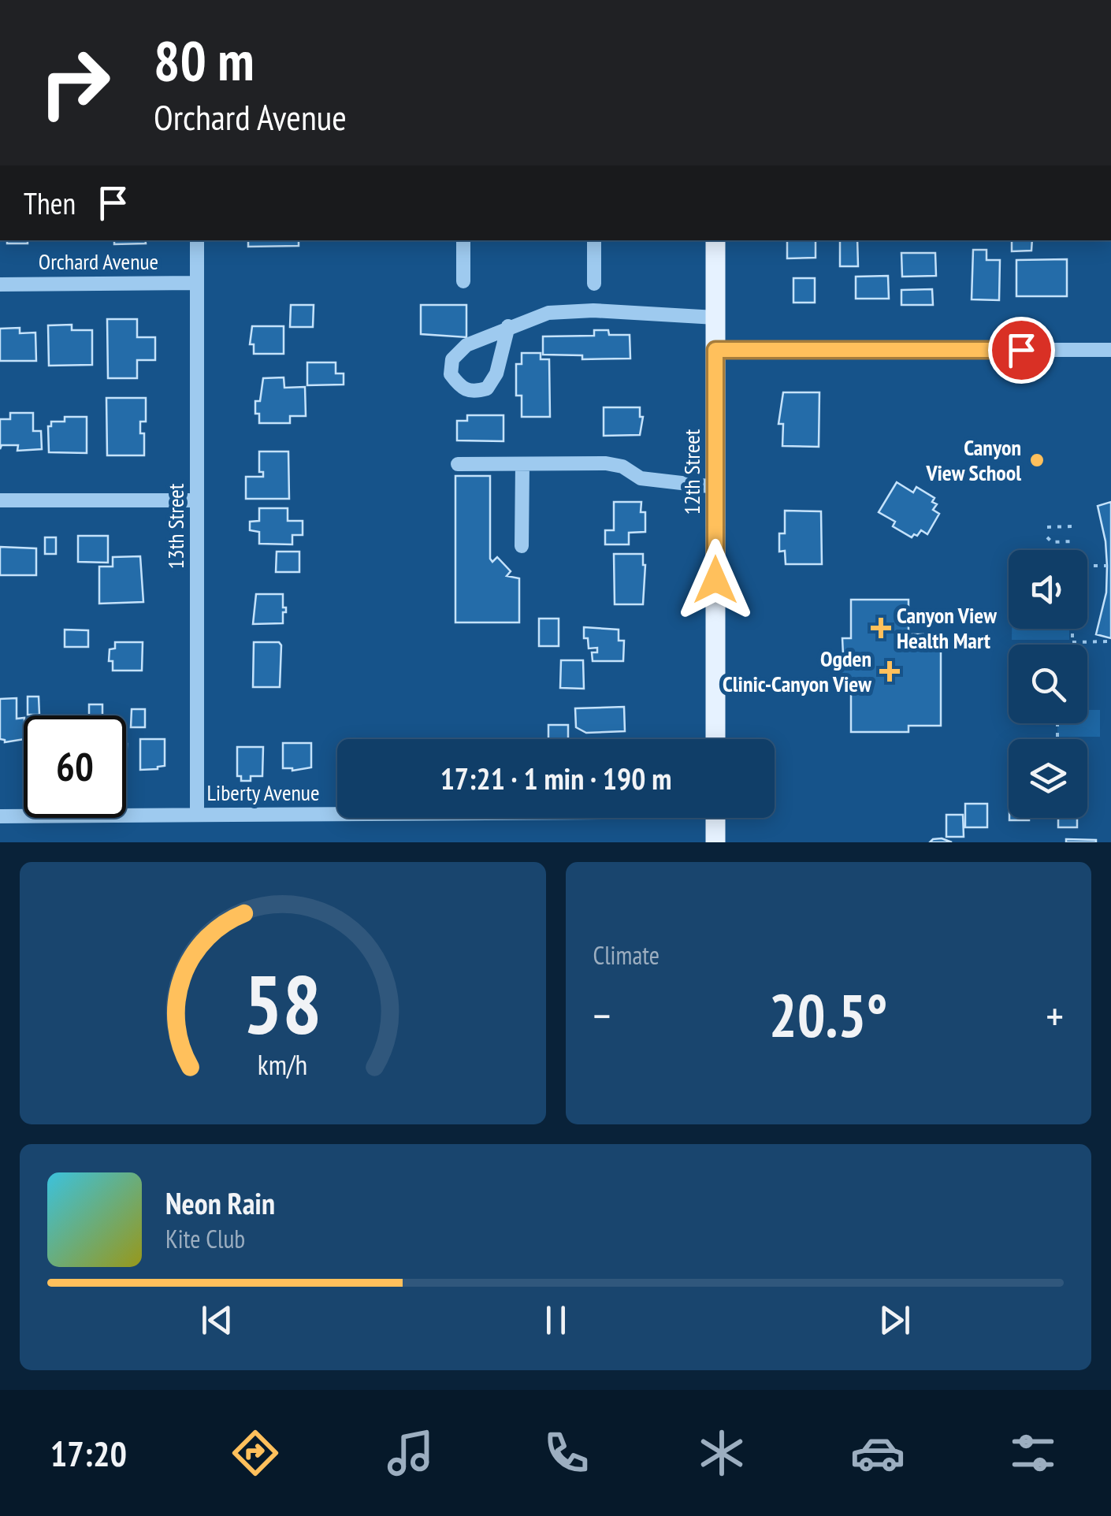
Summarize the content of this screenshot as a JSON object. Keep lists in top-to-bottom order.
{
  "streets": {
    "main road": ["12th Street"],
    "street": ["Orchard Avenue", "13th Street", "Liberty Avenue"]
  },
  "crossings": [
    ["Orchard Avenue", "13th Street"],
    ["13th Street", "Liberty Avenue"]
  ],
  "places": {
    "other": ["Canyon View School"],
    "health": ["Canyon View Health Mart", "Ogden Clinic-Canyon View"]
  },
  "page": {
    "turn": ["80 m", "Orchard Avenue"],
    "then": "Then",
    "limit": "60",
    "trip": "17:21 · 1 min · 190 m",
    "tile": "Climate",
    "heat": ["−", "20.5°", "+"],
    "song": ["Neon Rain", "Kite Club"],
    "tabs": "17:20",
    "gauge": ["58", "km/h"]
  }
}
